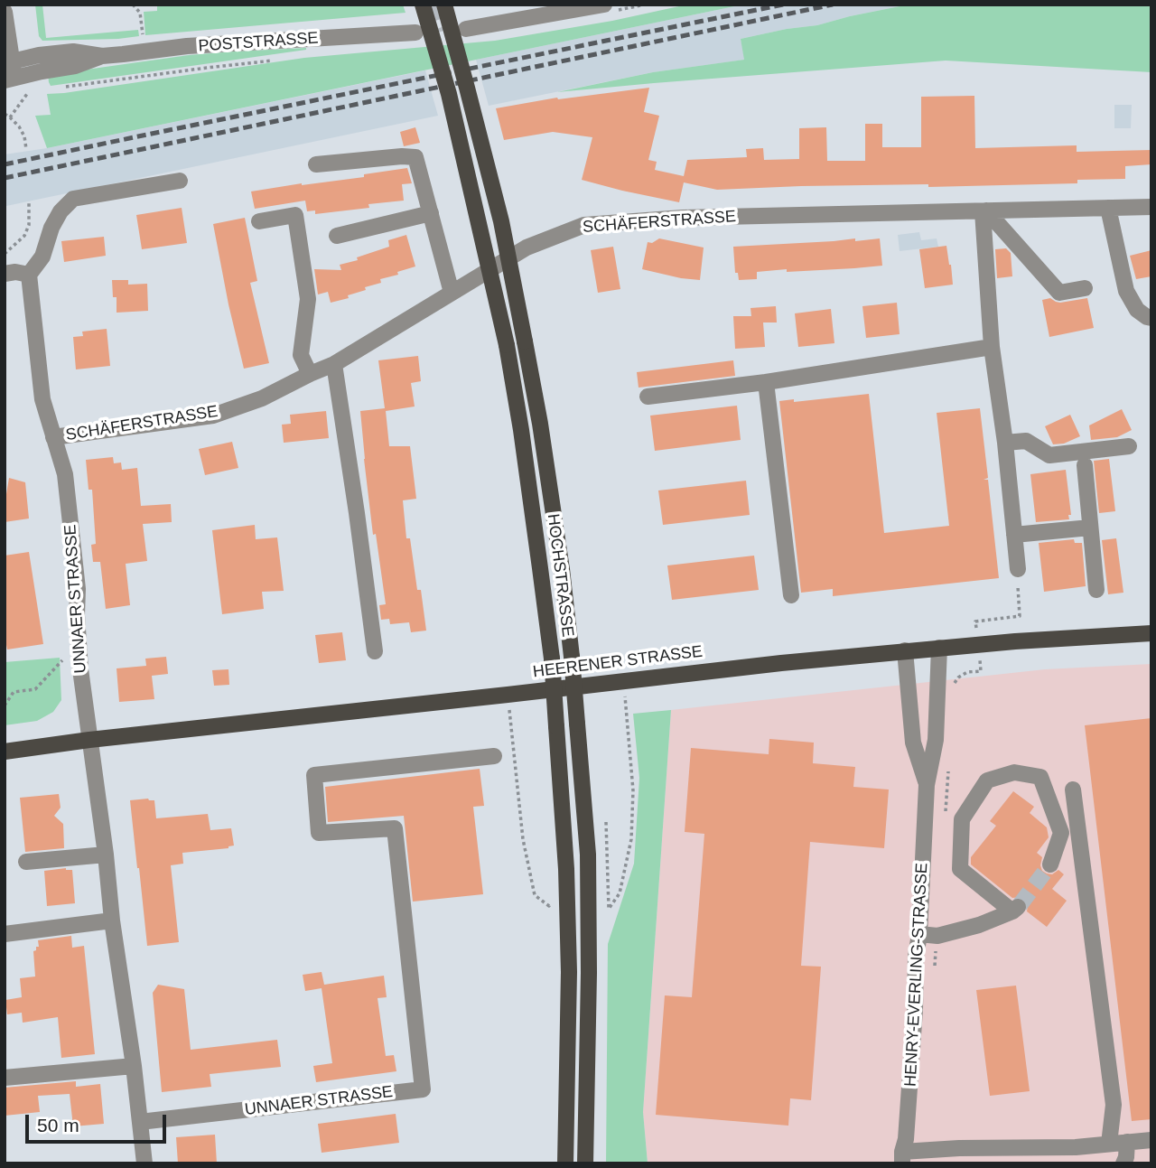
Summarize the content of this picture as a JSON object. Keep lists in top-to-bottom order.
{
  "streets": {
    "main road": ["HOCHSTRASSE", "HEERENER STRASSE"],
    "street": [
      "POSTSTRASSE",
      "SCHÄFERSTRASSE",
      "UNNAER STRASSE",
      "HENRY-EVERLING-STRASSE"
    ]
  },
  "crossings": [
    ["SCHÄFERSTRASSE", "UNNAER STRASSE"],
    ["UNNAER STRASSE", "HEERENER STRASSE"],
    ["HEERENER STRASSE", "HENRY-EVERLING-STRASSE"]
  ],
  "scale_bar": "50 m"
}
